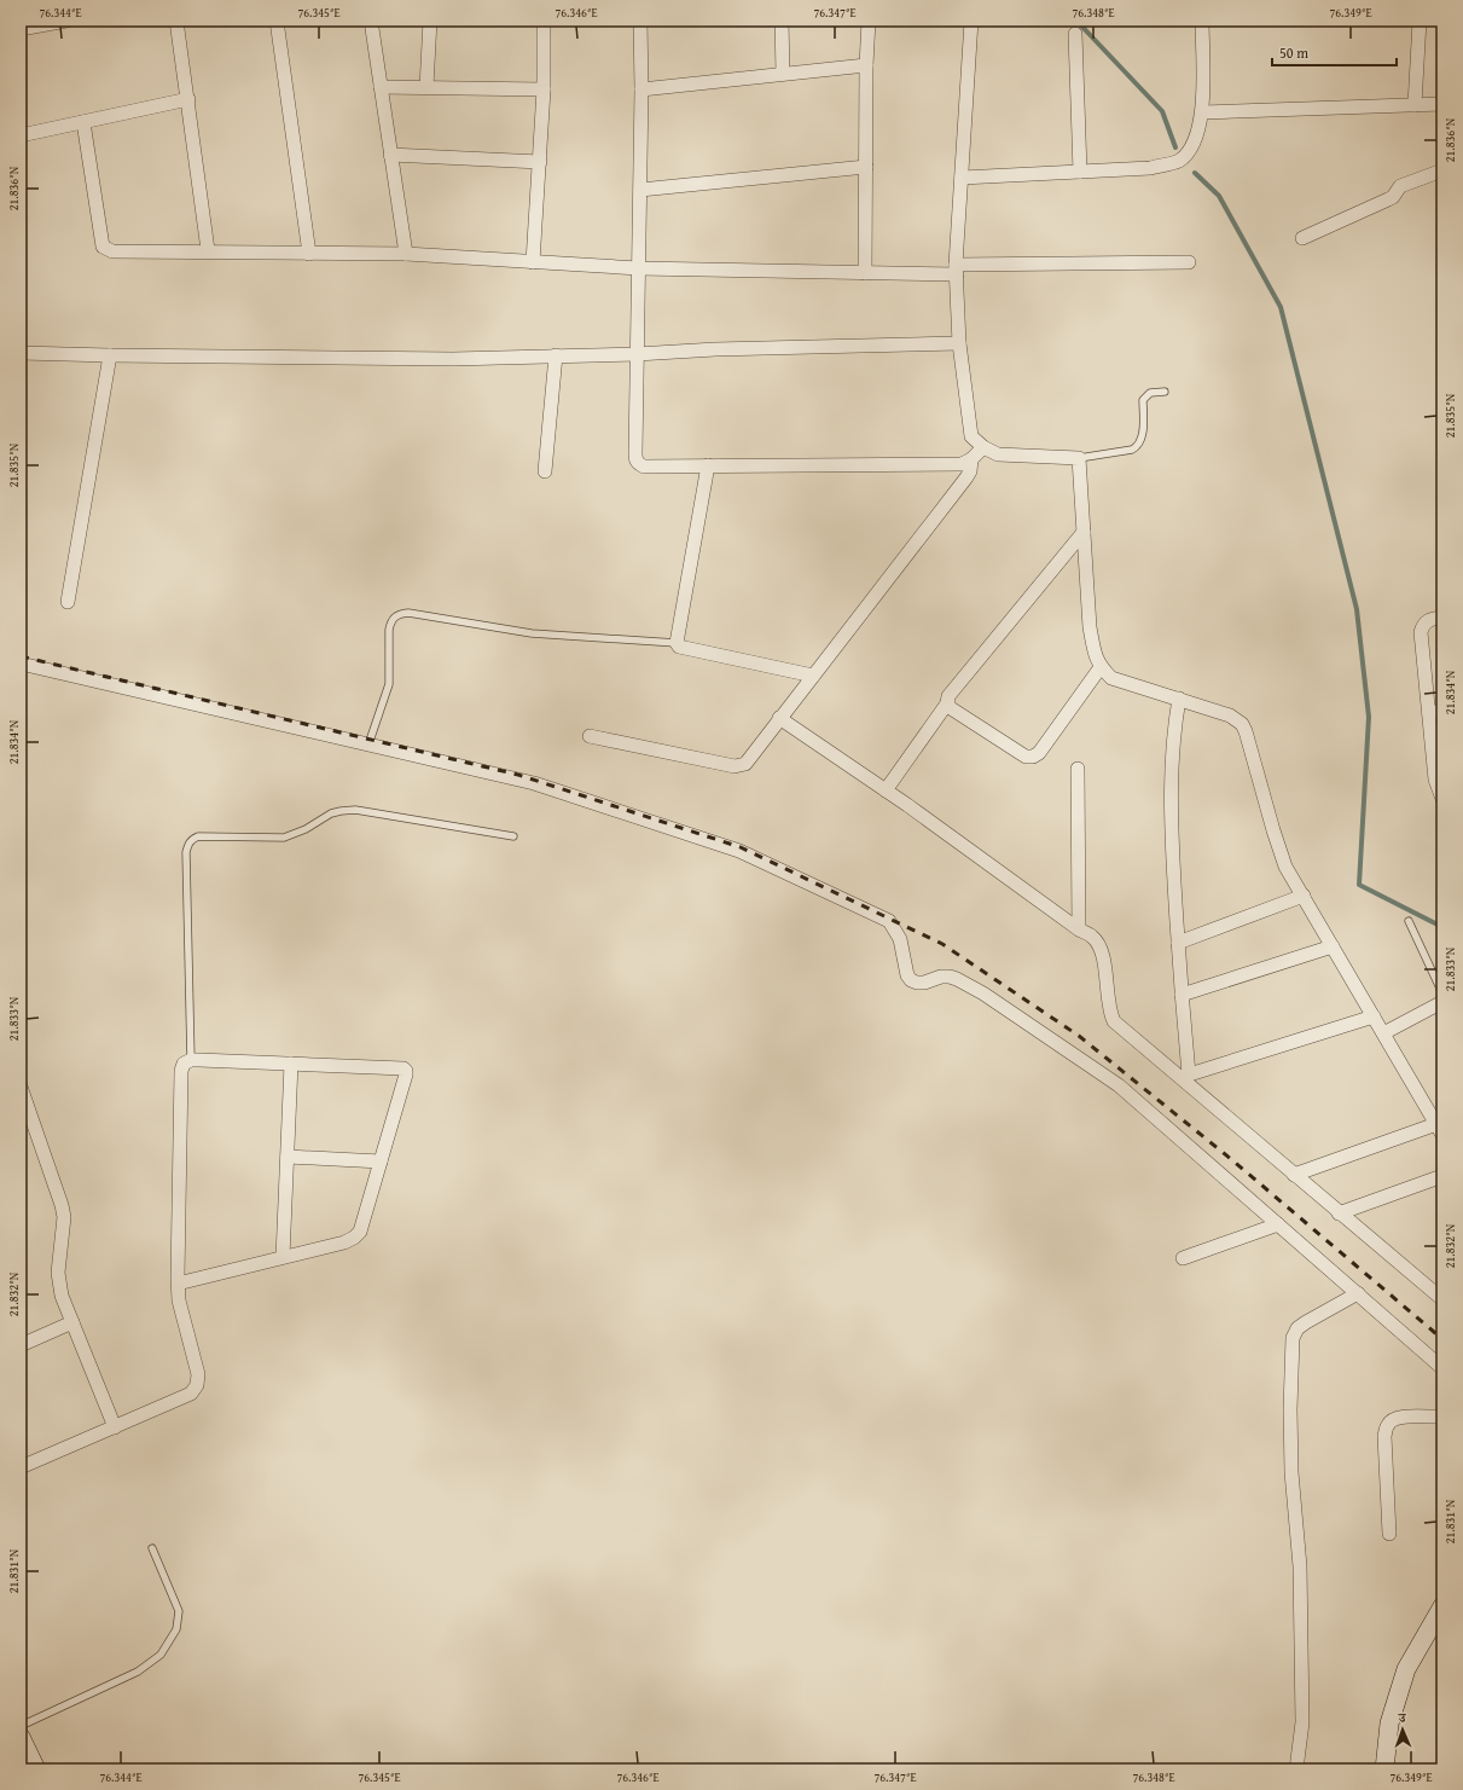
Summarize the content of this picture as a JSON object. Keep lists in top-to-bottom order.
{
  "scale_bar": "50 m",
  "north": "top",
  "coordinates": [
    "76.344°E",
    "76.345°E",
    "76.346°E",
    "76.347°E",
    "76.348°E",
    "76.349°E",
    "21.836°N",
    "21.835°N",
    "21.834°N",
    "21.833°N",
    "21.832°N",
    "21.831°N"
  ]
}
